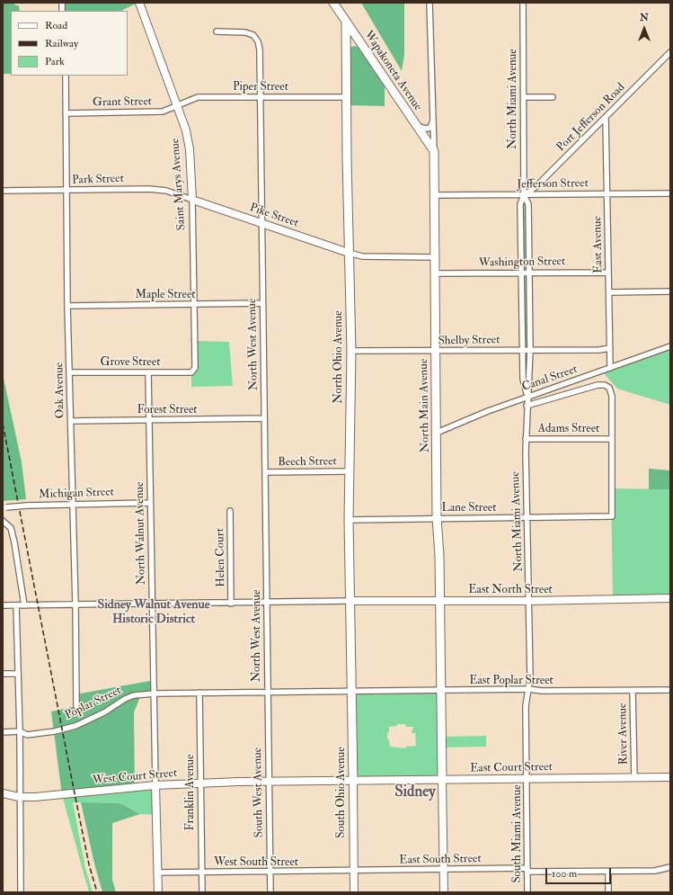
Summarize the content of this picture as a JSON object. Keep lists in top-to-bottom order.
{
  "streets": {
    "main road": [
      "Wapakoneta Avenue",
      "Saint Marys Avenue",
      "Pike Street",
      "North Ohio Avenue",
      "North Main Avenue",
      "East North Street",
      "East Court Street",
      "West Court Street",
      "South Ohio Avenue"
    ],
    "street": [
      "Piper Street",
      "North Miami Avenue",
      "Grant Street",
      "Port Jefferson Road",
      "Park Street",
      "Jefferson Street",
      "East Avenue",
      "Washington Street",
      "Maple Street",
      "Shelby Street",
      "North West Avenue",
      "Grove Street",
      "Canal Street",
      "Oak Avenue",
      "Forest Street",
      "Adams Street",
      "Beech Street",
      "Michigan Street",
      "Lane Street",
      "North Walnut Avenue",
      "Helen Court",
      "East Poplar Street",
      "Poplar Street",
      "River Avenue",
      "Franklin Avenue",
      "South West Avenue",
      "South Miami Avenue",
      "East South Street",
      "West South Street"
    ]
  },
  "crossings": [
    ["Wapakoneta Avenue", "North Ohio Avenue"],
    ["Wapakoneta Avenue", "North Main Avenue"],
    ["Piper Street", "Grant Street"],
    ["Piper Street", "Saint Marys Avenue"],
    ["Piper Street", "North West Avenue"],
    ["Piper Street", "North Ohio Avenue"],
    ["North Miami Avenue", "Port Jefferson Road"],
    ["North Miami Avenue", "Jefferson Street"],
    ["North Miami Avenue", "Washington Street"],
    ["North Miami Avenue", "Shelby Street"],
    ["North Miami Avenue", "Canal Street"],
    ["North Miami Avenue", "Adams Street"],
    ["North Miami Avenue", "Lane Street"],
    ["North Miami Avenue", "East North Street"],
    ["North Miami Avenue", "East Poplar Street"],
    ["North Miami Avenue", "South Miami Avenue"],
    ["Grant Street", "Saint Marys Avenue"],
    ["Grant Street", "Oak Avenue"],
    ["Port Jefferson Road", "Jefferson Street"],
    ["Port Jefferson Road", "East Avenue"],
    ["Park Street", "Saint Marys Avenue"],
    ["Park Street", "Pike Street"],
    ["Park Street", "Oak Avenue"],
    ["Saint Marys Avenue", "Pike Street"],
    ["Saint Marys Avenue", "Maple Street"],
    ["Saint Marys Avenue", "Grove Street"],
    ["Jefferson Street", "East Avenue"],
    ["Jefferson Street", "North Main Avenue"],
    ["Pike Street", "North West Avenue"],
    ["Pike Street", "North Ohio Avenue"],
    ["East Avenue", "Washington Street"],
    ["East Avenue", "Shelby Street"],
    ["East Avenue", "Canal Street"],
    ["Washington Street", "North Main Avenue"],
    ["Maple Street", "North West Avenue"],
    ["Maple Street", "Oak Avenue"],
    ["Shelby Street", "North Ohio Avenue"],
    ["Shelby Street", "North Main Avenue"],
    ["North West Avenue", "Forest Street"],
    ["North West Avenue", "Beech Street"],
    ["North West Avenue", "East Poplar Street"],
    ["North West Avenue", "Poplar Street"],
    ["North West Avenue", "South West Avenue"],
    ["North Ohio Avenue", "Beech Street"],
    ["North Ohio Avenue", "Lane Street"],
    ["North Ohio Avenue", "East North Street"],
    ["North Ohio Avenue", "East Poplar Street"],
    ["North Ohio Avenue", "South Ohio Avenue"],
    ["Grove Street", "Oak Avenue"],
    ["Grove Street", "North Walnut Avenue"],
    ["Canal Street", "North Main Avenue"],
    ["Oak Avenue", "Forest Street"],
    ["Oak Avenue", "Michigan Street"],
    ["North Main Avenue", "Lane Street"],
    ["North Main Avenue", "East North Street"],
    ["North Main Avenue", "East Poplar Street"],
    ["North Main Avenue", "East Court Street"],
    ["Forest Street", "North Walnut Avenue"],
    ["Adams Street", "Lane Street"],
    ["Michigan Street", "North Walnut Avenue"],
    ["North Walnut Avenue", "Poplar Street"],
    ["North Walnut Avenue", "West Court Street"],
    ["East Poplar Street", "Poplar Street"],
    ["East Poplar Street", "River Avenue"],
    ["East Poplar Street", "South West Avenue"],
    ["East Poplar Street", "South Ohio Avenue"],
    ["East Poplar Street", "South Miami Avenue"],
    ["Poplar Street", "Franklin Avenue"],
    ["Poplar Street", "South West Avenue"],
    ["River Avenue", "East Court Street"],
    ["East Court Street", "West Court Street"],
    ["East Court Street", "South West Avenue"],
    ["East Court Street", "South Ohio Avenue"],
    ["East Court Street", "South Miami Avenue"],
    ["West Court Street", "Franklin Avenue"],
    ["West Court Street", "South West Avenue"],
    ["Franklin Avenue", "West South Street"],
    ["South West Avenue", "West South Street"],
    ["South Ohio Avenue", "East South Street"],
    ["South Ohio Avenue", "West South Street"],
    ["South Miami Avenue", "East South Street"],
    ["East South Street", "West South Street"]
  ],
  "districts": ["Sidney Walnut Avenue Historic District", "Sidney"],
  "legend": ["Road", "Railway", "Park"],
  "scale_bar": "100 m",
  "north": "top"
}
